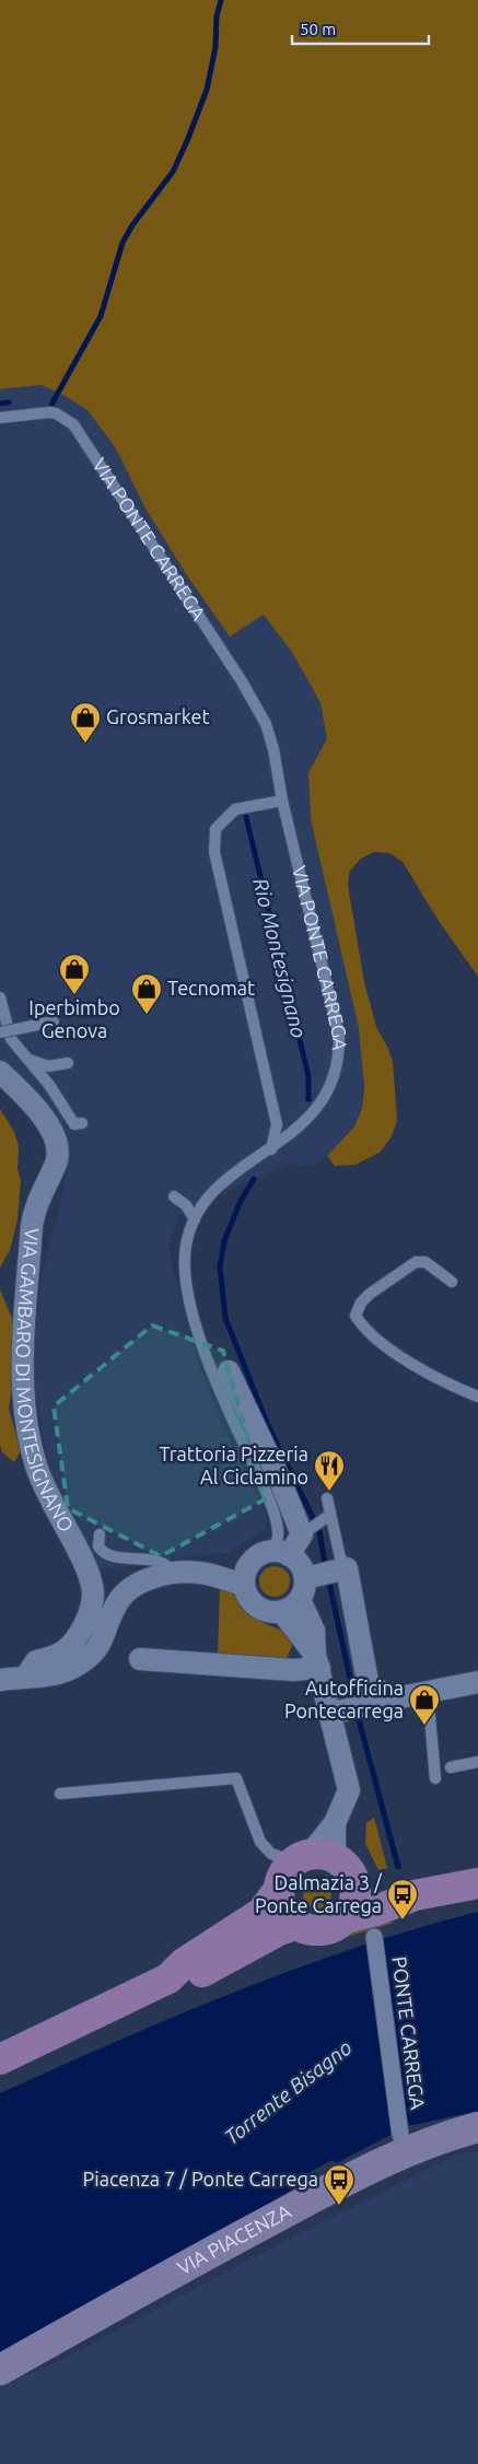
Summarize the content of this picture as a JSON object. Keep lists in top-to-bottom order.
{
  "streets": {
    "main road": ["VIA PIACENZA"],
    "street": ["VIA GAMBARO DI MONTESIGNANO", "PONTE CARREGA"],
    "lane": ["VIA PONTE CARREGA"]
  },
  "water": ["Rio Montesignano", "Torrente Bisagno"],
  "places": {
    "shop": [
      "Grosmarket",
      "Iperbimbo Genova",
      "Tecnomat",
      "Autofficina Pontecarrega"
    ],
    "restaurant": ["Trattoria Pizzeria Al Ciclamino"],
    "bus stop": ["Dalmazia 3 / Ponte Carrega", "Piacenza 7 / Ponte Carrega"]
  },
  "scale_bar": "50 m"
}
